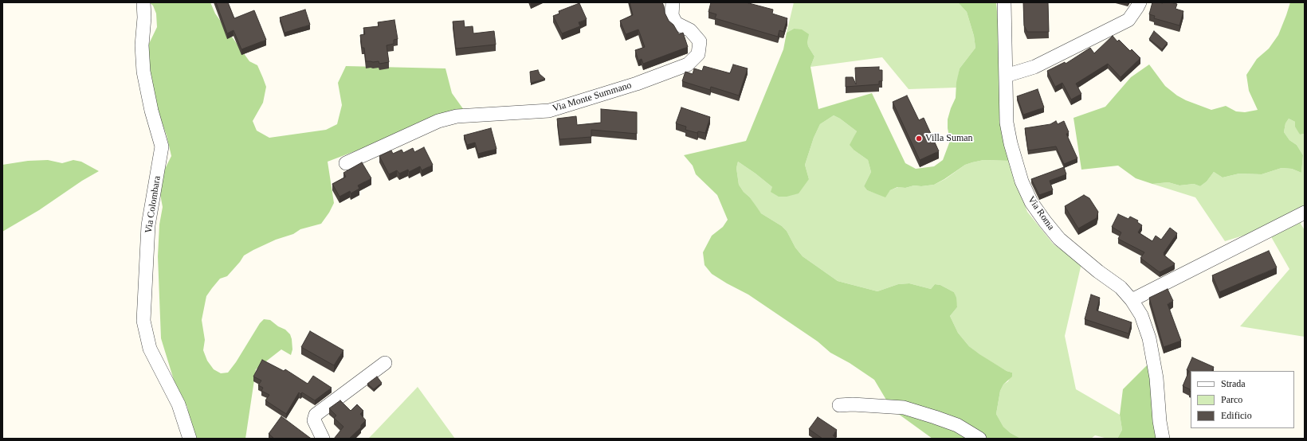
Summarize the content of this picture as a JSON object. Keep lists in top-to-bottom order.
{
  "streets": {
    "street": ["Via Monte Summano", "Via Colombara", "Via Roma"]
  },
  "places": ["Villa Suman"],
  "legend": ["Strada", "Parco", "Edificio"]
}
